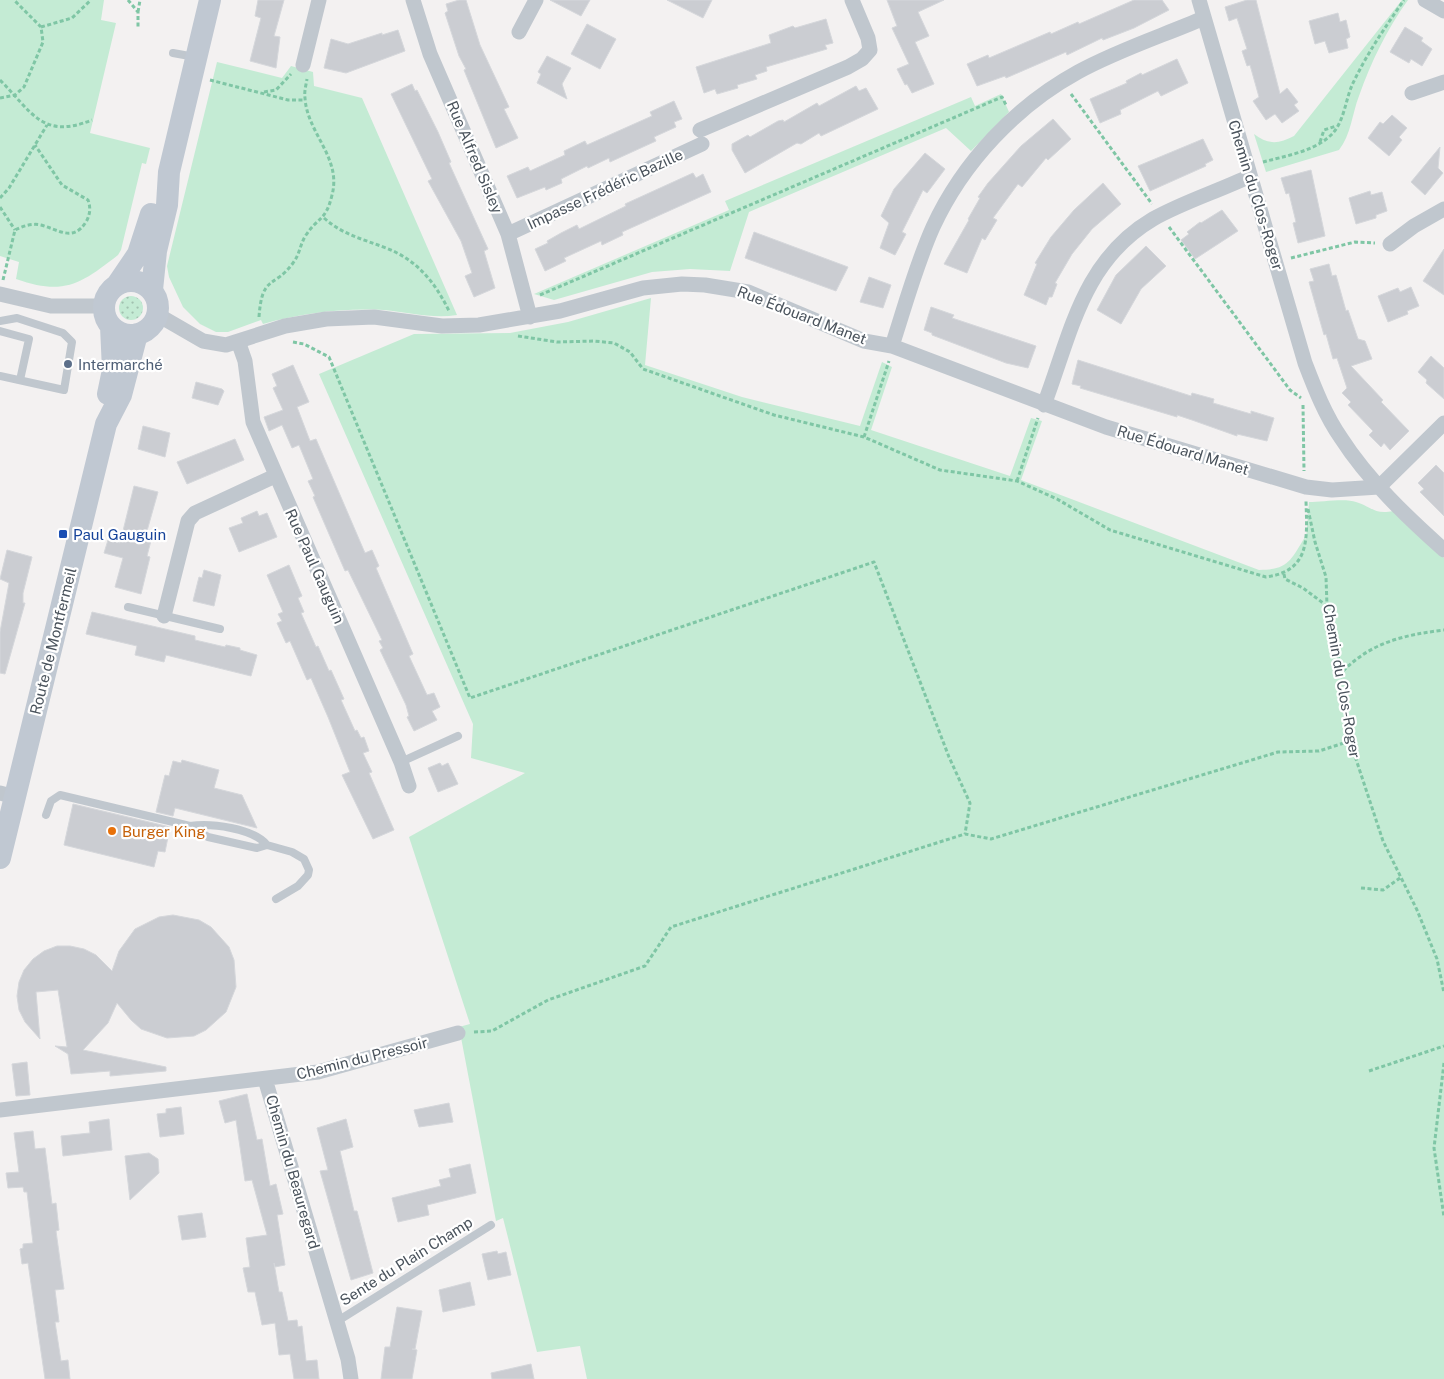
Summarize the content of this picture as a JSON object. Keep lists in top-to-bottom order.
{
  "streets": {
    "main road": ["Route de Montfermeil"],
    "street": [
      "Rue Alfred Sisley",
      "Impasse Frédéric Bazille",
      "Chemin du Clos-Roger",
      "Rue Édouard Manet",
      "Rue Paul Gauguin",
      "Chemin du Pressoir",
      "Chemin du Beauregard"
    ],
    "lane": ["Sente du Plain Champ"]
  },
  "crossings": [
    ["Rue Alfred Sisley", "Impasse Frédéric Bazille"],
    ["Rue Alfred Sisley", "Rue Édouard Manet"],
    ["Chemin du Clos-Roger", "Rue Édouard Manet"],
    ["Rue Édouard Manet", "Rue Paul Gauguin"],
    ["Rue Édouard Manet", "Route de Montfermeil"],
    ["Chemin du Pressoir", "Chemin du Beauregard"],
    ["Chemin du Beauregard", "Sente du Plain Champ"]
  ],
  "places": {
    "other": ["Intermarché", "Burger King"],
    "transit": ["Paul Gauguin"]
  }
}
